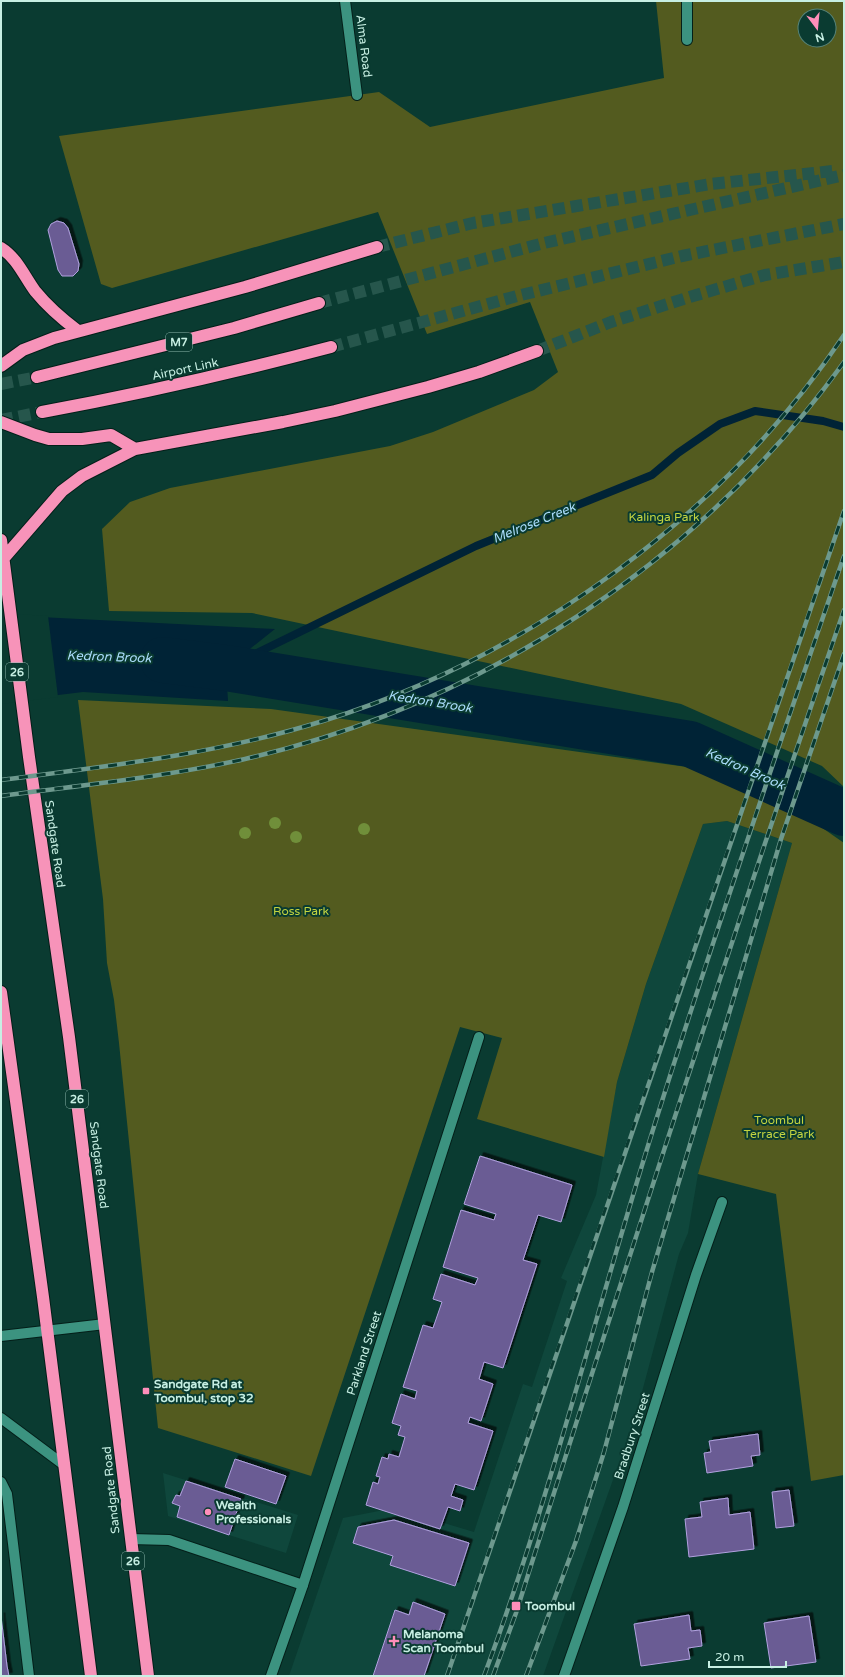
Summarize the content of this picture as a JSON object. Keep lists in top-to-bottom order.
{
  "streets": {
    "highway": [
      "M7",
      "Airport Link",
      "26",
      "Sandgate Road"
    ],
    "street": ["Alma Road", "Parkland Street", "Bradbury Street"]
  },
  "water": ["Melrose Creek", "Kedron Brook"],
  "parks": ["Kalinga Park", "Ross Park", "Toombul Terrace Park"],
  "places": {
    "transit": ["Sandgate Rd at Toombul, stop 32", "Toombul"],
    "other": ["Wealth Professionals"],
    "health": ["Melanoma Scan Toombul"]
  },
  "scale_bar": "20 m",
  "north": "bottom"
}
